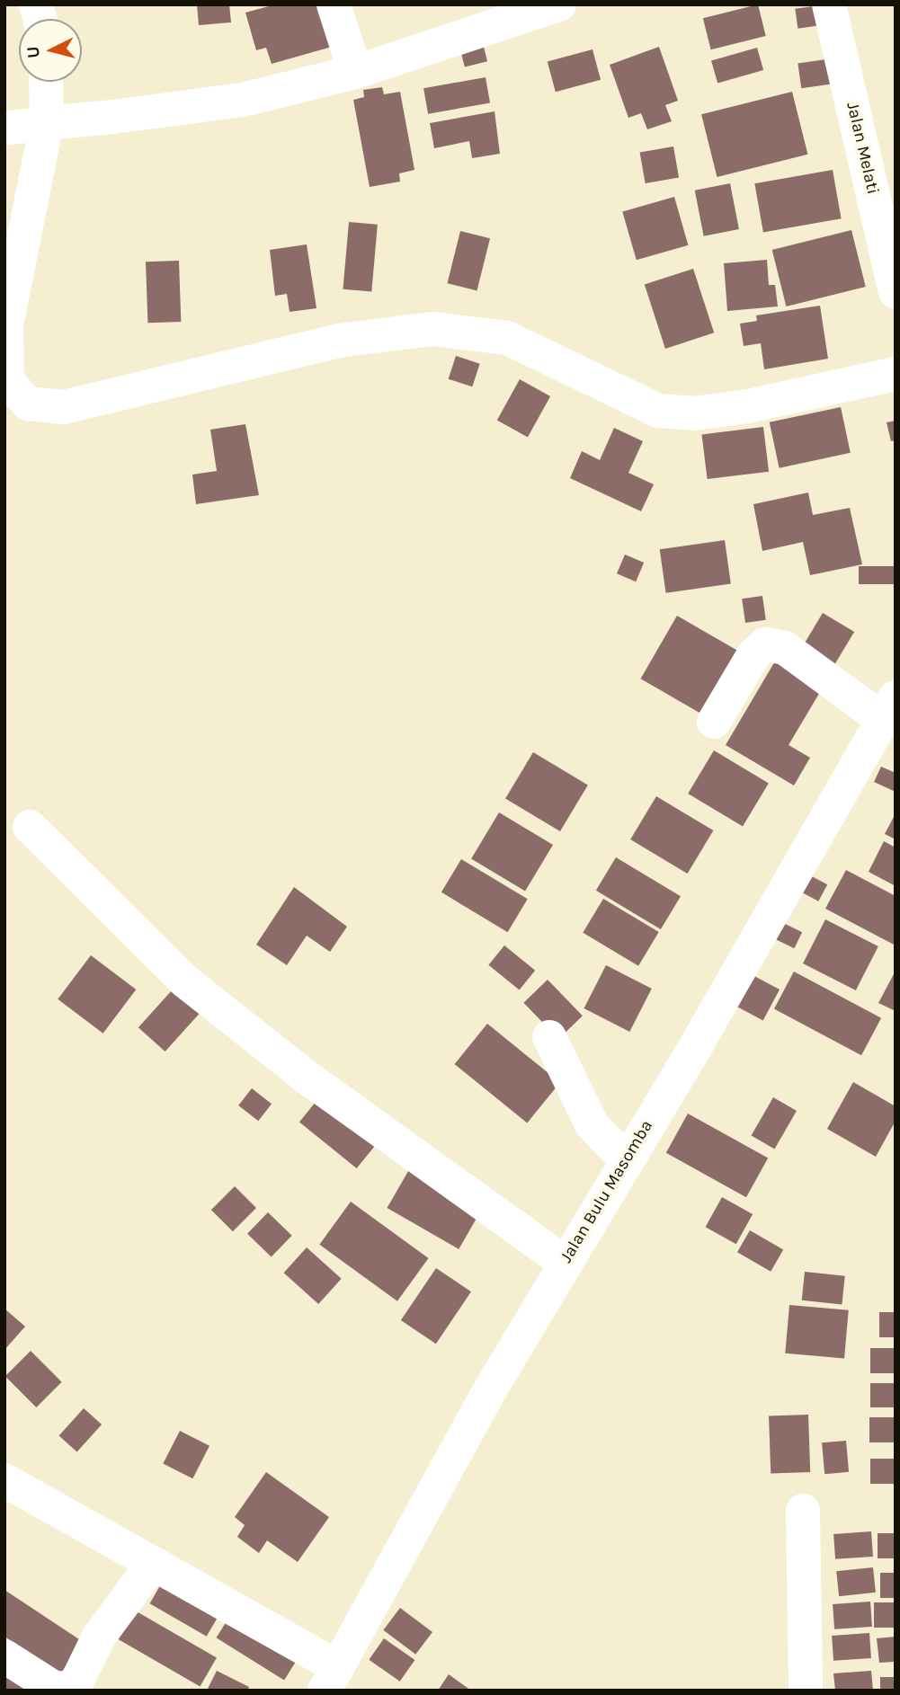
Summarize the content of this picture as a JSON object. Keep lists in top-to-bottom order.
{
  "streets": {
    "street": ["Jalan Melati", "Jalan Bulu Masomba"]
  },
  "north": "left"
}
